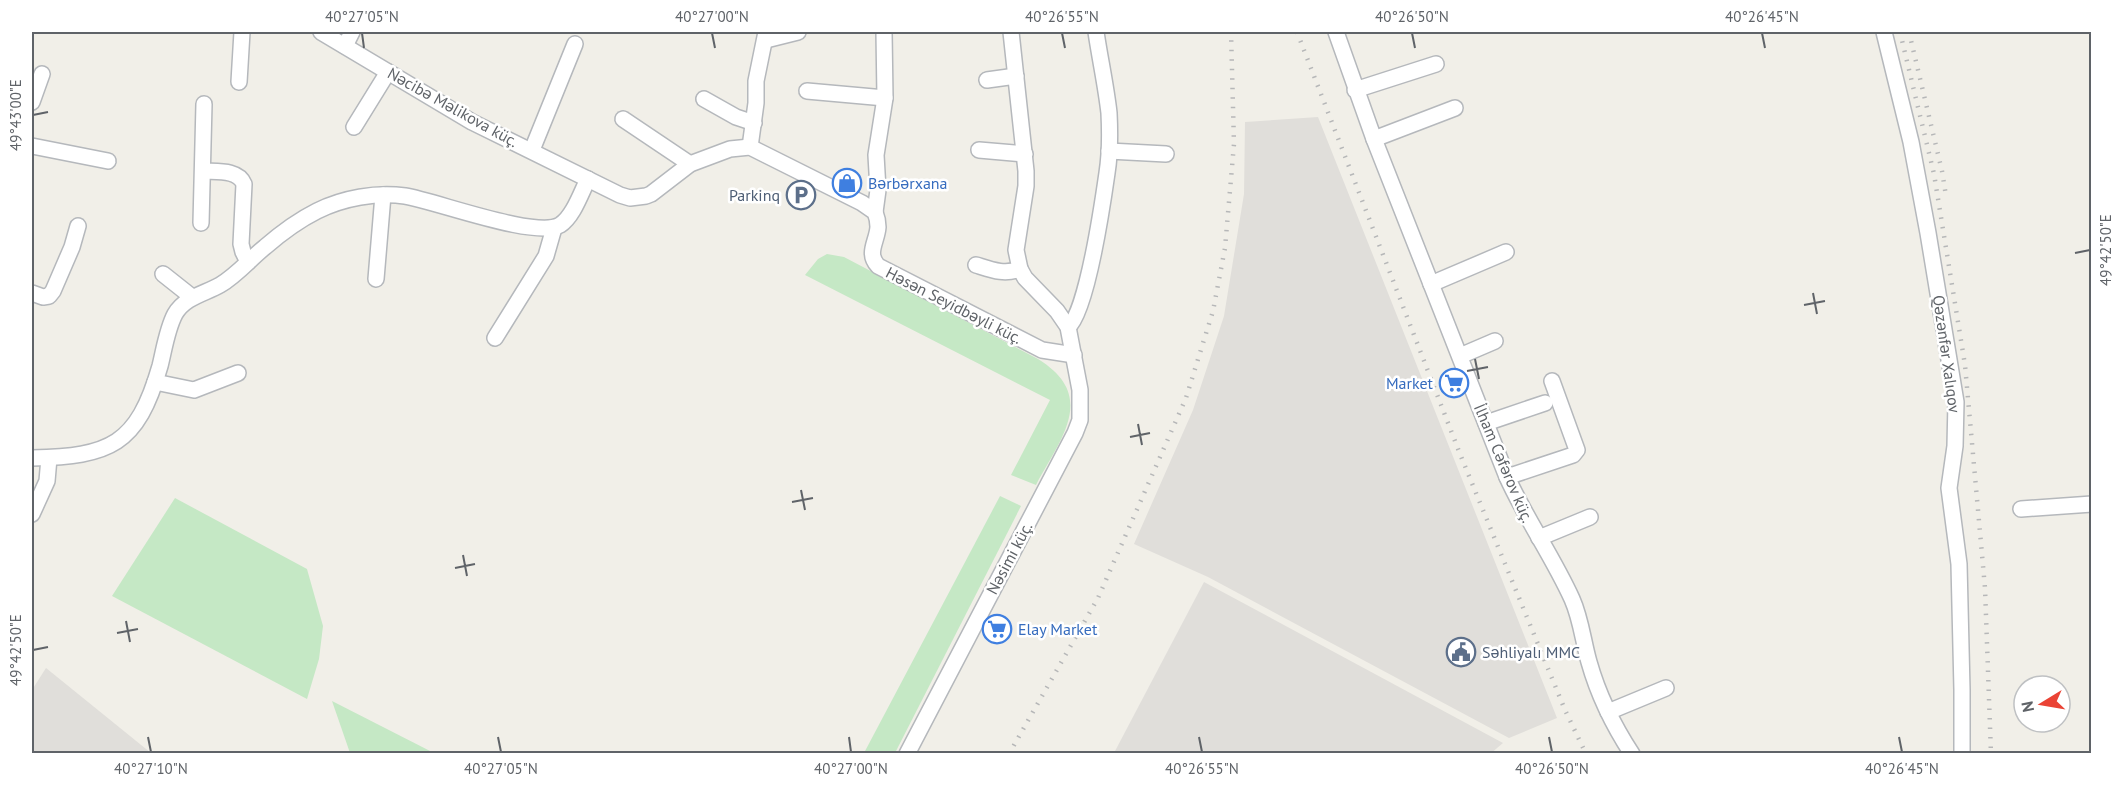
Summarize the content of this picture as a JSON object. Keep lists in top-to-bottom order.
{
  "streets": {
    "street": [
      "Nəcibə Məlikova küç.",
      "Həsən Seyidbəyli küç.",
      "Qəzənfər Xalıqov",
      "İlham Cəfərov küç.",
      "Nəsimi küç."
    ]
  },
  "crossings": [
    ["Həsən Seyidbəyli küç.", "Nəsimi küç."]
  ],
  "places": {
    "shop": ["Bərbərxana"],
    "parking": ["Parkinq"],
    "supermarket": ["Market", "Elay Market"],
    "public building": ["Səhliyalı MMC"]
  },
  "north": "left",
  "coordinates": [
    "40°27'05\"N",
    "40°27'00\"N",
    "40°26'55\"N",
    "40°26'50\"N",
    "40°26'45\"N",
    "49°43'00\"E",
    "49°42'50\"E",
    "40°27'10\"N"
  ]
}
